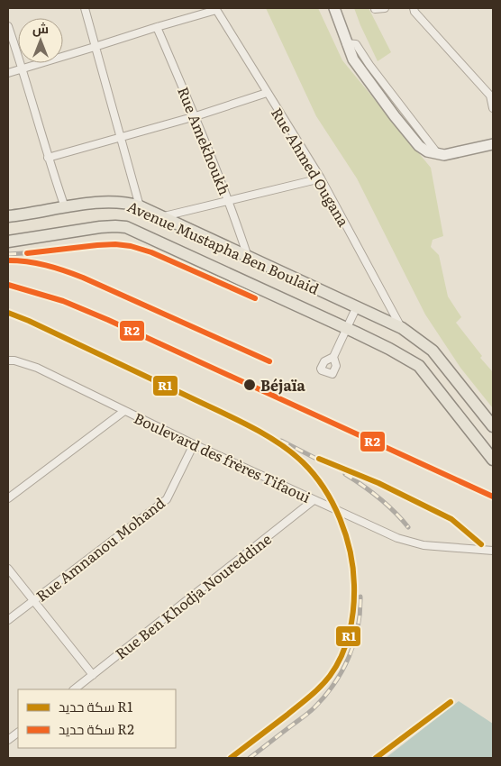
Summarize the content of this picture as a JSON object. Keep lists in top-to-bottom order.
{
  "streets": {
    "main road": ["Avenue Mustapha Ben Boulaid"],
    "street": [
      "Rue Amekhoukh",
      "Rue Ahmed Ougana",
      "Boulevard des frères Tifaoui",
      "Rue Amnanou Mohand",
      "Rue Ben Khodja Noureddine"
    ]
  },
  "crossings": [
    ["Rue Amekhoukh", "Avenue Mustapha Ben Boulaid"],
    ["Rue Ahmed Ougana", "Avenue Mustapha Ben Boulaid"],
    ["Boulevard des frères Tifaoui", "Rue Amnanou Mohand"],
    ["Boulevard des frères Tifaoui", "Rue Ben Khodja Noureddine"]
  ],
  "places": ["Béjaïa"],
  "lines": ["rail line R2", "rail line R1"],
  "legend": ["سكة حديد R1", "سكة حديد R2"],
  "north": "top"
}
